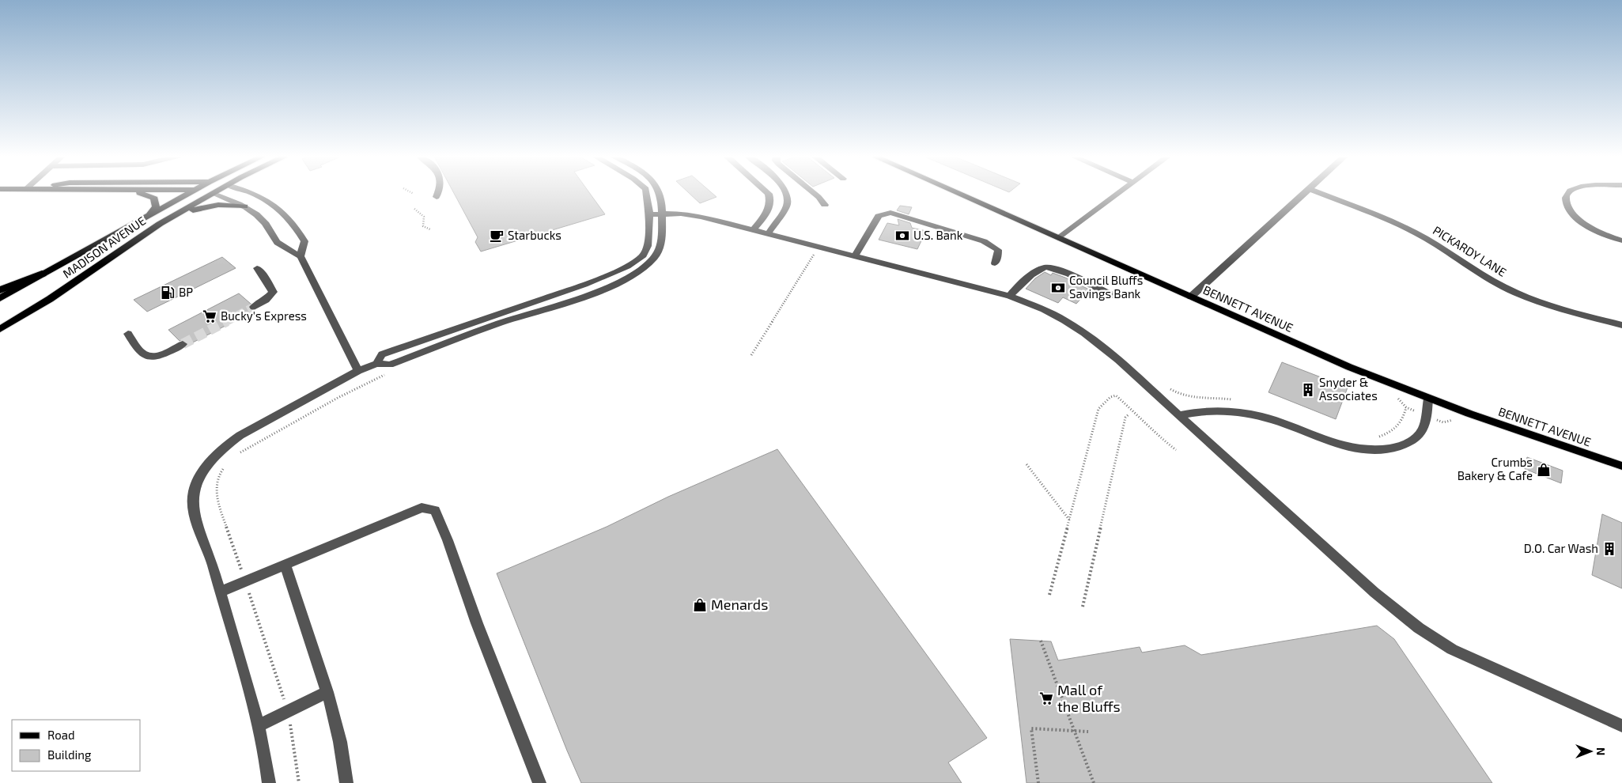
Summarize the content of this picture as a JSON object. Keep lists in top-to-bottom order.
{
  "streets": {
    "main road": ["MADISON AVENUE", "BENNETT AVENUE"],
    "street": ["PICKARDY LANE"]
  },
  "places": {
    "cafe": ["Starbucks"],
    "bank": ["U.S. Bank", "Council Bluffs Savings Bank"],
    "fuel station": ["BP"],
    "supermarket": ["Bucky's Express", "Mall of the Bluffs"],
    "building": ["Snyder & Associates", "D.O. Car Wash"],
    "shop": ["Crumbs Bakery & Cafe", "Menards"]
  },
  "legend": ["Road", "Building"],
  "north": "right"
}
